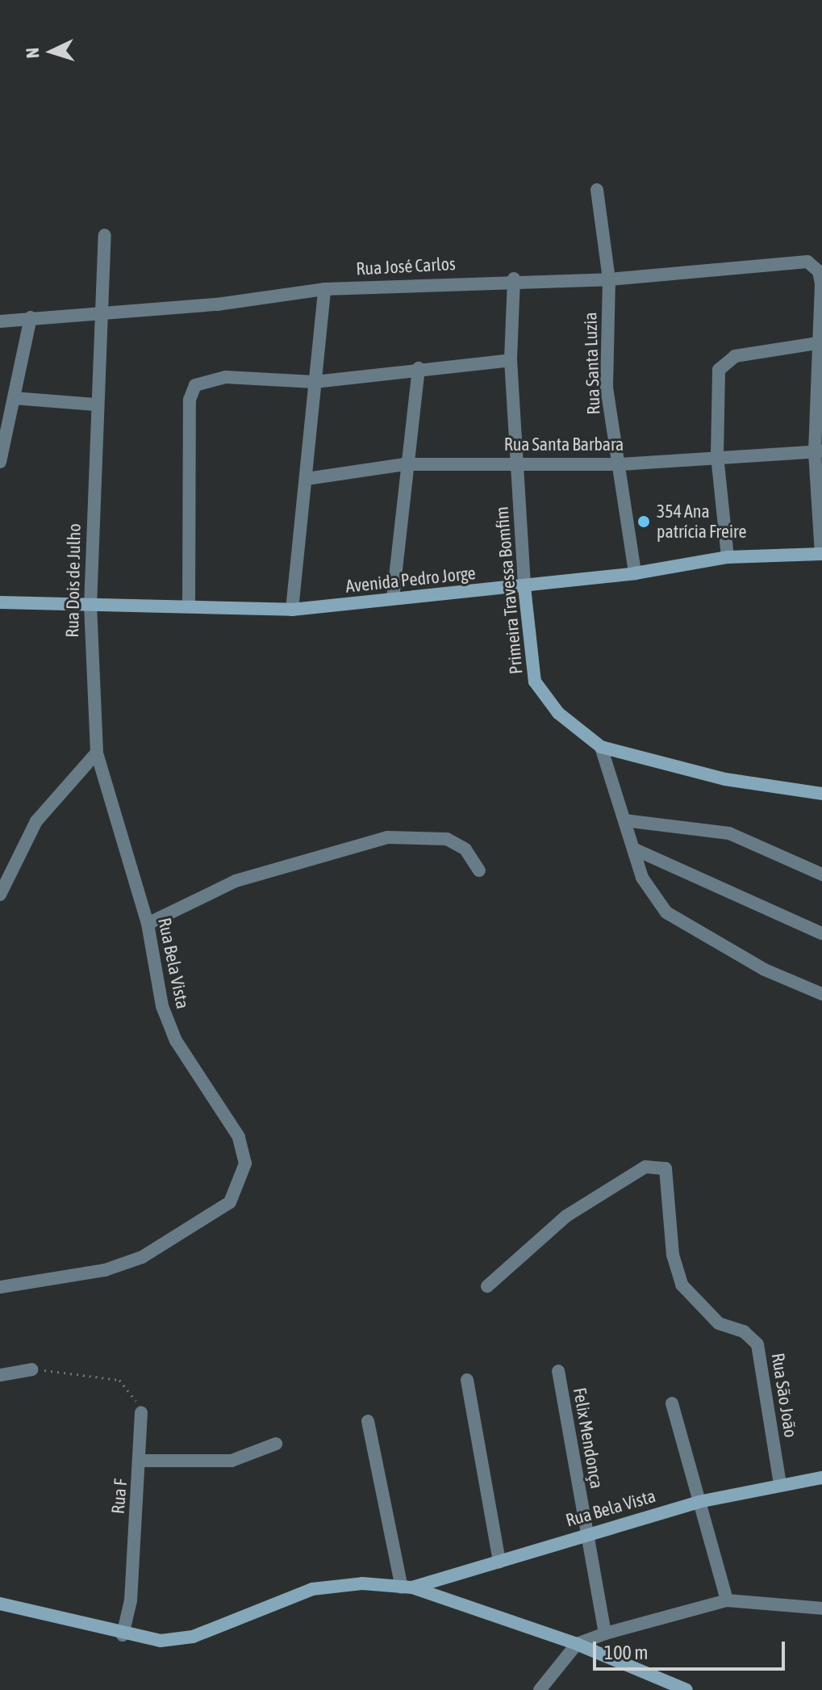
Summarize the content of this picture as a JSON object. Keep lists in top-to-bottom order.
{
  "streets": {
    "street": [
      "Rua José Carlos",
      "Rua Santa Luzia",
      "Rua Santa Barbara",
      "Avenida Pedro Jorge",
      "Rua Dois de Julho",
      "Primeira Travessa Bomfim",
      "Rua Bela Vista",
      "Rua São João",
      "Felix Mendonça",
      "Rua F"
    ]
  },
  "crossings": [
    ["Rua José Carlos", "Rua Santa Luzia"],
    ["Rua José Carlos", "Rua Dois de Julho"],
    ["Rua José Carlos", "Primeira Travessa Bomfim"],
    ["Rua Santa Luzia", "Rua Santa Barbara"],
    ["Rua Santa Luzia", "Avenida Pedro Jorge"],
    ["Rua Santa Barbara", "Primeira Travessa Bomfim"],
    ["Avenida Pedro Jorge", "Rua Dois de Julho"],
    ["Avenida Pedro Jorge", "Primeira Travessa Bomfim"],
    ["Rua Dois de Julho", "Rua Bela Vista"],
    ["Rua Bela Vista", "Rua São João"],
    ["Rua Bela Vista", "Felix Mendonça"]
  ],
  "places": ["354 Ana patrícia Freire"],
  "scale_bar": "100 m",
  "north": "left"
}
